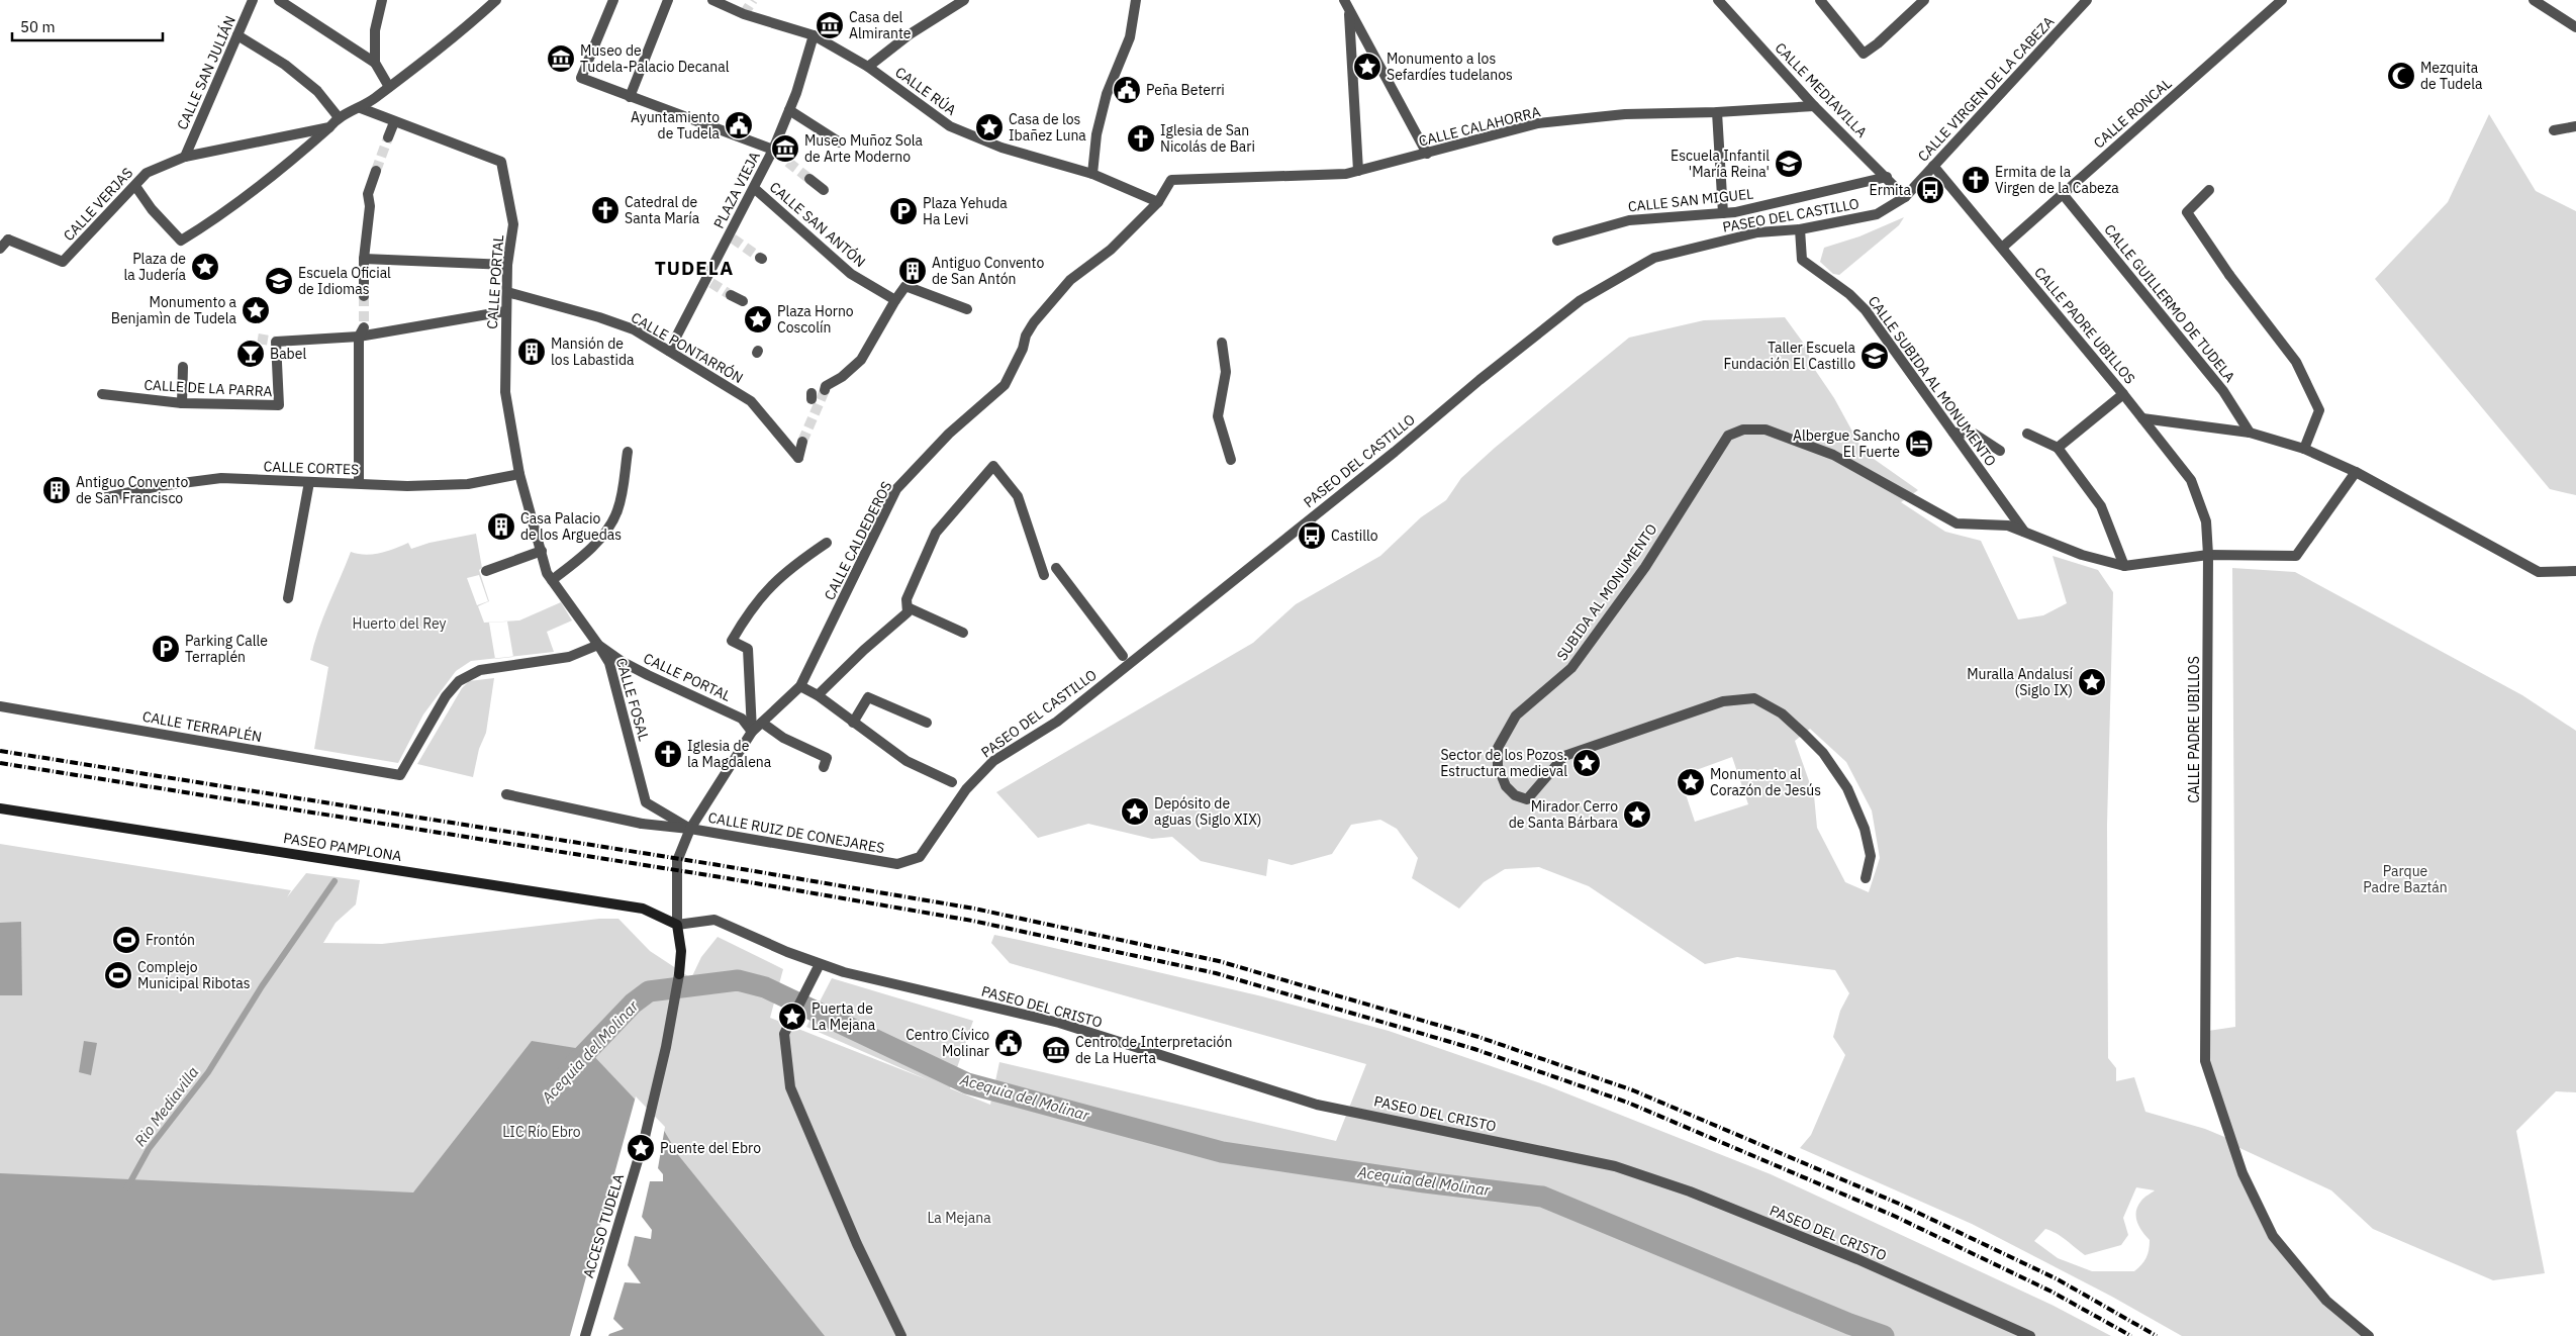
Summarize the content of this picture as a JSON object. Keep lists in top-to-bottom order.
{
  "streets": {
    "main road": ["PASEO PAMPLONA"],
    "street": [
      "CALLE SAN JULIÁN",
      "CALLE VIRGEN DE LA CABEZA",
      "CALLE MEDIAVILLA",
      "CALLE RÚA",
      "CALLE RONCAL",
      "CALLE CALAHORRA",
      "PLAZA VIEJA",
      "CALLE SAN MIGUEL",
      "CALLE VERJAS",
      "PASEO DEL CASTILLO",
      "CALLE SAN ANTÓN",
      "CALLE PORTAL",
      "CALLE GUILLERMO DE TUDELA",
      "CALLE PADRE UBILLOS",
      "CALLE PONTARRÓN",
      "CALLE SUBIDA AL MONUMENTO",
      "CALLE DE LA PARRA",
      "CALLE CORTES",
      "CALLE CALDEDEROS",
      "SUBIDA AL MONUMENTO",
      "CALLE FOSAL",
      "CALLE TERRAPLÉN",
      "CALLE RUIZ DE CONEJARES",
      "PASEO DEL CRISTO",
      "ACCESO TUDELA"
    ]
  },
  "crossings": [
    ["CALLE SAN JULIÁN", "CALLE VERJAS"],
    ["CALLE VIRGEN DE LA CABEZA", "CALLE MEDIAVILLA"],
    ["CALLE VIRGEN DE LA CABEZA", "PASEO DEL CASTILLO"],
    ["CALLE VIRGEN DE LA CABEZA", "CALLE PADRE UBILLOS"],
    ["CALLE MEDIAVILLA", "CALLE CALAHORRA"],
    ["CALLE MEDIAVILLA", "CALLE SAN MIGUEL"],
    ["CALLE MEDIAVILLA", "PASEO DEL CASTILLO"],
    ["CALLE RÚA", "CALLE CALDEDEROS"],
    ["CALLE RONCAL", "CALLE GUILLERMO DE TUDELA"],
    ["CALLE RONCAL", "CALLE PADRE UBILLOS"],
    ["CALLE CALAHORRA", "CALLE CALDEDEROS"],
    ["PLAZA VIEJA", "CALLE SAN ANTÓN"],
    ["PLAZA VIEJA", "CALLE PONTARRÓN"],
    ["PASEO DEL CASTILLO", "CALLE SUBIDA AL MONUMENTO"],
    ["PASEO DEL CASTILLO", "CALLE RUIZ DE CONEJARES"],
    ["CALLE PORTAL", "CALLE PONTARRÓN"],
    ["CALLE PORTAL", "CALLE CORTES"],
    ["CALLE PORTAL", "CALLE CALDEDEROS"],
    ["CALLE PORTAL", "CALLE FOSAL"],
    ["CALLE PORTAL", "CALLE TERRAPLÉN"],
    ["CALLE PADRE UBILLOS", "SUBIDA AL MONUMENTO"],
    ["CALLE SUBIDA AL MONUMENTO", "SUBIDA AL MONUMENTO"],
    ["CALLE CALDEDEROS", "CALLE FOSAL"],
    ["CALLE CALDEDEROS", "CALLE RUIZ DE CONEJARES"],
    ["CALLE CALDEDEROS", "PASEO PAMPLONA"],
    ["CALLE CALDEDEROS", "PASEO DEL CRISTO"],
    ["CALLE FOSAL", "CALLE TERRAPLÉN"],
    ["CALLE FOSAL", "CALLE RUIZ DE CONEJARES"],
    ["PASEO PAMPLONA", "PASEO DEL CRISTO"]
  ],
  "districts": ["TUDELA"],
  "water": ["Acequia del Molinar", "Rio Mediavilla"],
  "parks": [
    "Huerto del Rey",
    "Parque Padre Baztán",
    "LIC Río Ebro",
    "La Mejana"
  ],
  "places": {
    "museum": [
      "Casa del Almirante",
      "Museo de Tudela-Palacio Decanal",
      "Museo Muñoz Sola de Arte Moderno",
      "Centro de Interpretación de La Huerta"
    ],
    "place": [
      "Monumento a los Sefardíes tudelanos",
      "Casa de los Ibañez Luna",
      "Plaza de la Judería",
      "Monumento a Benjamìn de Tudela",
      "Plaza Horno Coscolín",
      "Muralla Andalusí (Siglo IX)",
      "Sector de los Pozos. Estructura medieval",
      "Monumento al Corazón de Jesús",
      "Depósito de aguas (Siglo XIX)",
      "Mirador Cerro de Santa Bárbara",
      "Puerta de La Mejana",
      "Puente del Ebro"
    ],
    "mosque": ["Mezquita de Tudela"],
    "public building": ["Peña Beterri", "Ayuntamiento de Tudela", "Centro Cívico Molinar"],
    "church": [
      "Iglesia de San Nicolás de Bari",
      "Ermita de la Virgen de la Cabeza",
      "Catedral de Santa María",
      "Iglesia de la Magdalena"
    ],
    "school or university": ["Escuela Infantil 'María Reina'", "Escuela Oficial de Idiomas", "Taller Escuela Fundación El Castillo"],
    "bus stop": ["Ermita", "Castillo"],
    "parking": ["Plaza Yehuda Ha Levi", "Parking Calle Terraplén"],
    "building": [
      "Antiguo Convento de San Antón",
      "Mansión de los Labastida",
      "Antiguo Convento de San Francisco",
      "Casa Palacio de los Arguedas"
    ],
    "bar": ["Babel"],
    "hotel": ["Albergue Sancho El Fuerte"],
    "sports": ["Frontón", "Complejo Municipal Ribotas"]
  },
  "scale_bar": "50 m"
}
